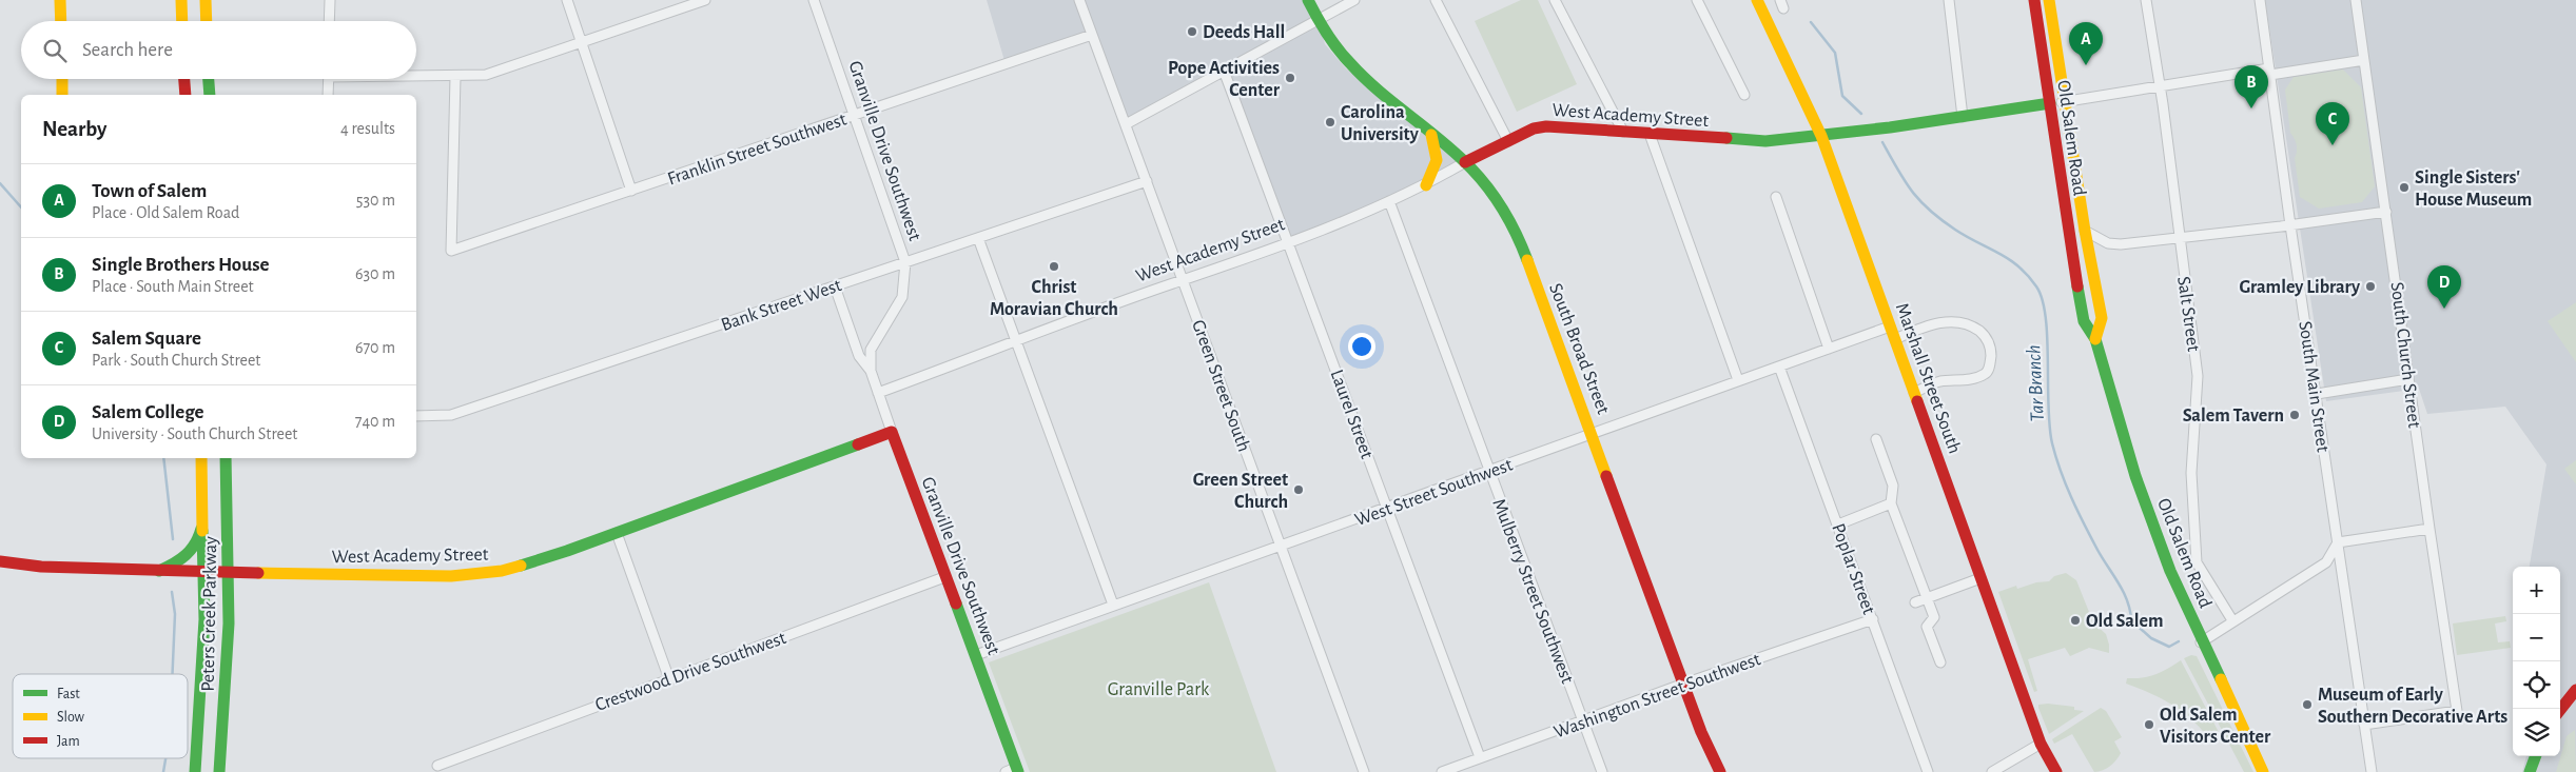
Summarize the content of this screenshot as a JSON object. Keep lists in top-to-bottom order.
{
  "streets": {
    "street": [
      "West Academy Street",
      "Old Salem Road",
      "Franklin Street Southwest",
      "Granville Drive Southwest",
      "Bank Street West",
      "Salt Street",
      "South Broad Street",
      "South Church Street",
      "Marshall Street South",
      "Green Street South",
      "South Main Street",
      "Laurel Street",
      "West Street Southwest",
      "Poplar Street",
      "Mulberry Street Southwest",
      "Peters Creek Parkway",
      "Crestwood Drive Southwest",
      "Washington Street Southwest"
    ]
  },
  "crossings": [
    ["West Academy Street", "Old Salem Road"],
    ["West Academy Street", "Granville Drive Southwest"],
    ["West Academy Street", "Salt Street"],
    ["West Academy Street", "South Broad Street"],
    ["West Academy Street", "South Church Street"],
    ["West Academy Street", "Marshall Street South"],
    ["West Academy Street", "Green Street South"],
    ["West Academy Street", "South Main Street"],
    ["West Academy Street", "Laurel Street"],
    ["West Academy Street", "Mulberry Street Southwest"],
    ["West Academy Street", "Peters Creek Parkway"],
    ["Franklin Street Southwest", "Granville Drive Southwest"],
    ["Franklin Street Southwest", "Green Street South"],
    ["Granville Drive Southwest", "Bank Street West"],
    ["Granville Drive Southwest", "West Street Southwest"],
    ["Granville Drive Southwest", "Crestwood Drive Southwest"],
    ["Bank Street West", "Green Street South"],
    ["South Broad Street", "West Street Southwest"],
    ["South Broad Street", "Washington Street Southwest"],
    ["South Church Street", "South Main Street"],
    ["Marshall Street South", "West Street Southwest"],
    ["Green Street South", "West Street Southwest"],
    ["Laurel Street", "West Street Southwest"],
    ["Laurel Street", "Washington Street Southwest"],
    ["West Street Southwest", "Poplar Street"],
    ["West Street Southwest", "Mulberry Street Southwest"],
    ["Poplar Street", "Washington Street Southwest"],
    ["Mulberry Street Southwest", "Washington Street Southwest"]
  ],
  "water": ["Tar Branch"],
  "parks": ["Granville Park"],
  "places": [
    "Deeds Hall",
    "Pope Activities Center",
    "Carolina University",
    "Single Sisters' House Museum",
    "Christ Moravian Church",
    "Gramley Library",
    "Salem Tavern",
    "Green Street Church",
    "Old Salem",
    "Museum of Early Southern Decorative Arts",
    "Old Salem Visitors Center"
  ],
  "legend": ["Fast", "Slow", "Jam"],
  "page": {
    "search": "Search here",
    "pins": [
      "A",
      "B",
      "C",
      "D"
    ],
    "heading": ["Nearby", "4 results"],
    "list": [
      {
        "mark": "A",
        "name": "Town of Salem",
        "note": "Place · Old Salem Road",
        "value": "530 m"
      },
      {
        "mark": "B",
        "name": "Single Brothers House",
        "note": "Place · South Main Street",
        "value": "630 m"
      },
      {
        "mark": "C",
        "name": "Salem Square",
        "note": "Park · South Church Street",
        "value": "670 m"
      },
      {
        "mark": "D",
        "name": "Salem College",
        "note": "University · South Church Street",
        "value": "740 m"
      }
    ],
    "map_buttons": ["+", "−"]
  }
}
